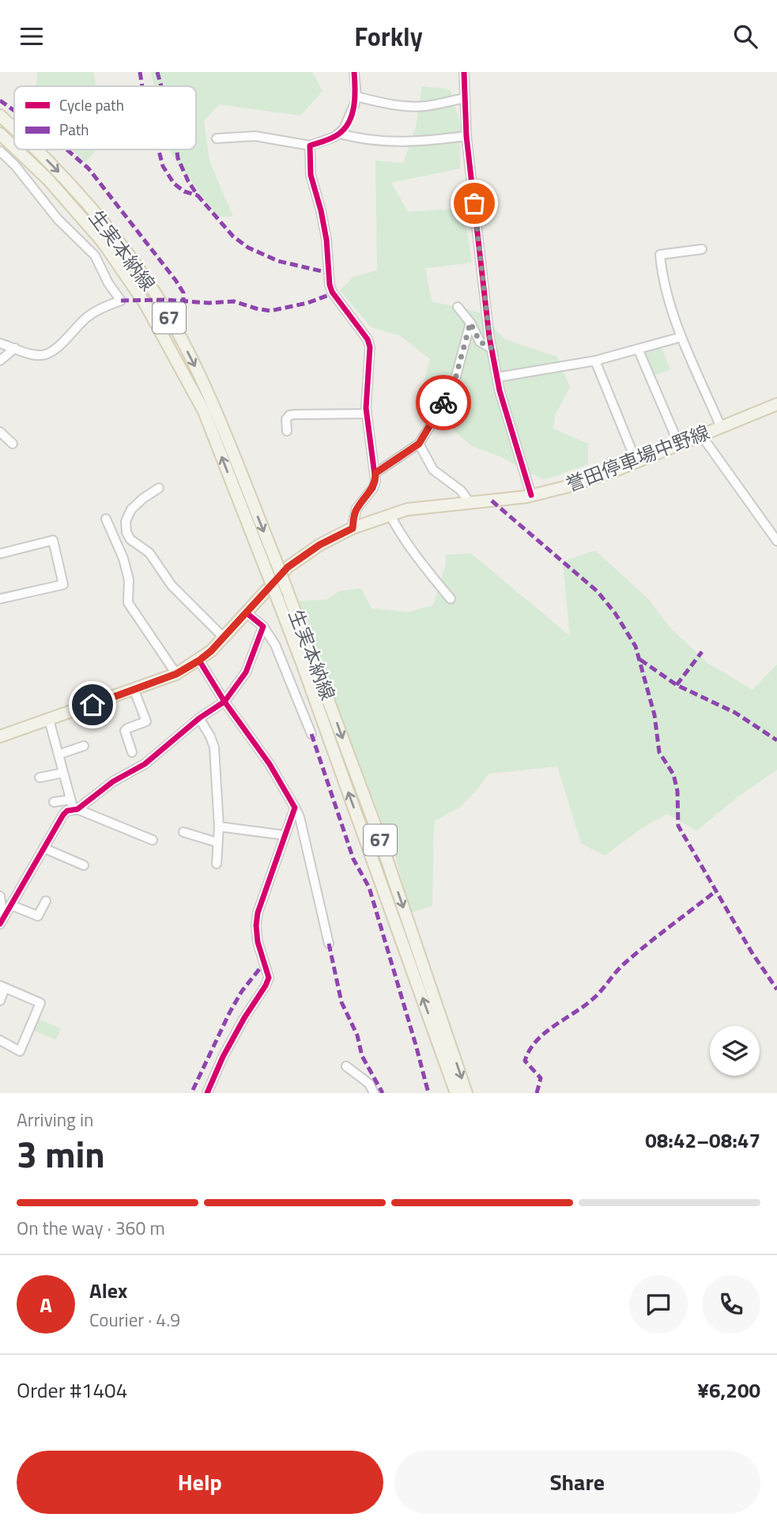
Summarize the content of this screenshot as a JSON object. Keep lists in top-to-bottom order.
{
  "streets": {
    "main road": ["生実本納線", "67", "誉田停車場中野線"]
  },
  "legend": ["Cycle path", "Path"],
  "page": {
    "header": "Forkly",
    "heading": ["3 min", "Arriving in", "08:42–08:47"],
    "panel": [
      "Alex",
      "Courier · 4.9",
      "Order #1404",
      "¥6,200"
    ],
    "bar": "On the way · 360 m",
    "round": "A",
    "buttons": ["Help", "Share"]
  }
}
